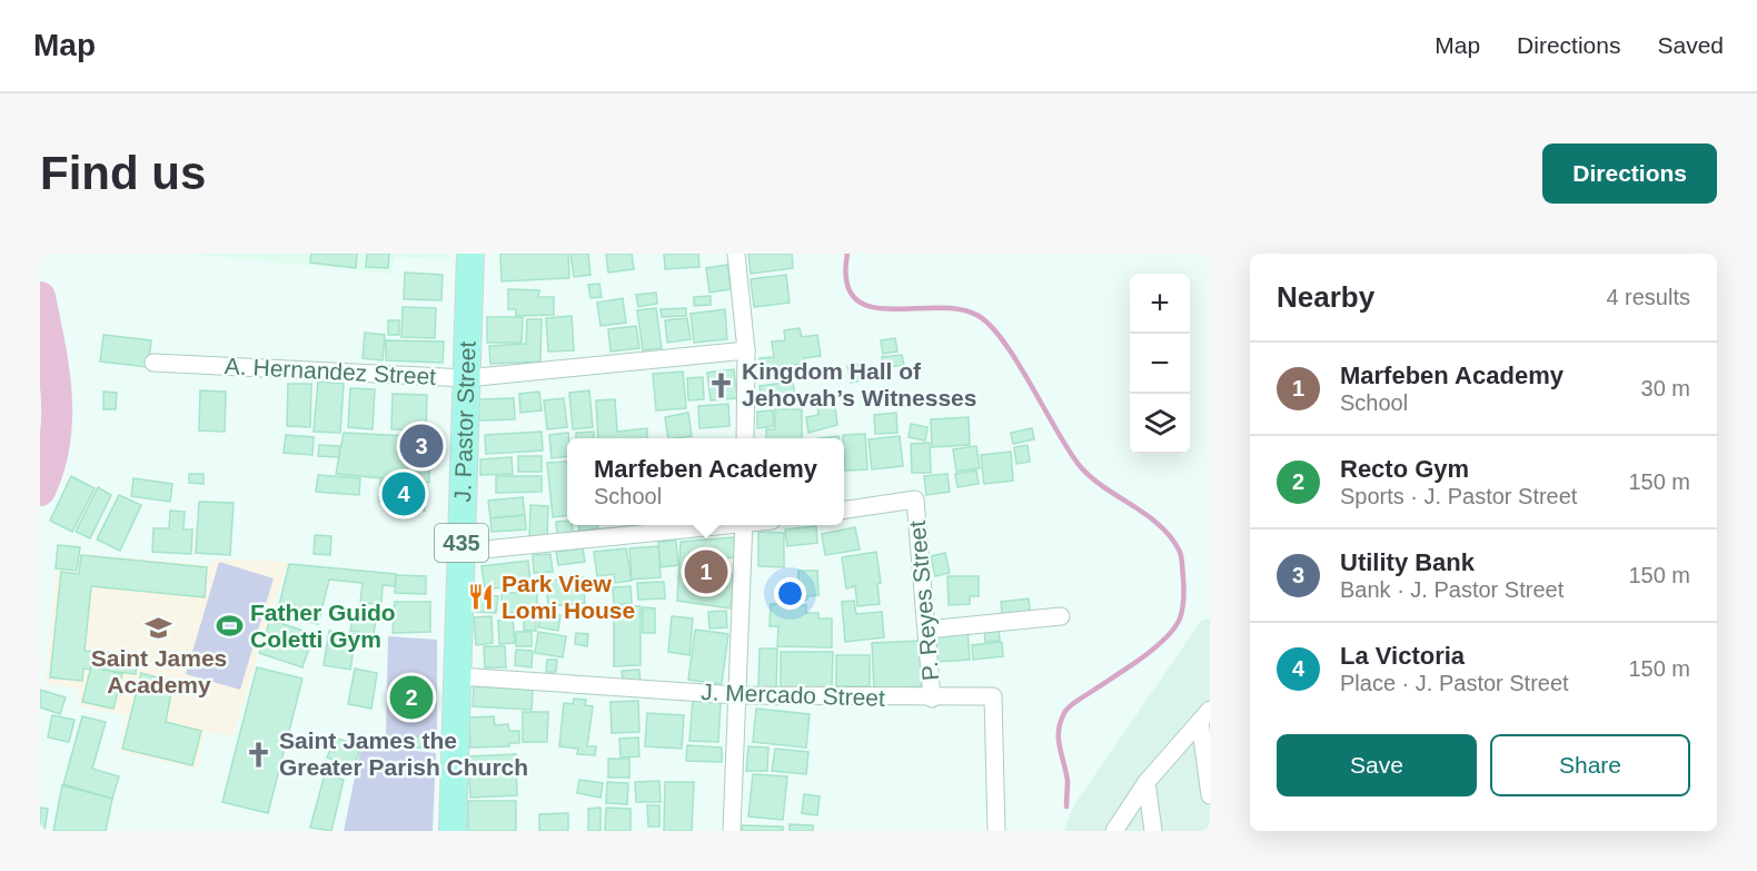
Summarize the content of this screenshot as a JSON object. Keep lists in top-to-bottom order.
{
  "streets": {
    "main road": ["J. Pastor Street", "435"],
    "street": ["A. Hernandez Street", "P. Reyes Street", "J. Mercado Street"]
  },
  "crossings": [
    ["A. Hernandez Street", "J. Pastor Street"],
    ["J. Pastor Street", "J. Mercado Street"],
    ["P. Reyes Street", "J. Mercado Street"]
  ],
  "places": {
    "church": ["Kingdom Hall of Jehovah’s Witnesses", "Saint James the Greater Parish Church"],
    "restaurant": ["Park View Lomi House"],
    "sports": ["Father Guido Coletti Gym"],
    "school or university": ["Saint James Academy"]
  },
  "page": {
    "header": "Map",
    "nav": ["Map", "Directions", "Saved"],
    "buttons": [
      "Directions",
      ["Save", "Share"]
    ],
    "title": "Find us",
    "heading": ["Nearby", "4 results"],
    "map_buttons": ["+", "−"],
    "list": [
      {
        "mark": "1",
        "name": "Marfeben Academy",
        "note": "School",
        "value": "30 m"
      },
      {
        "mark": "2",
        "name": "Recto Gym",
        "note": "Sports · J. Pastor Street",
        "value": "150 m"
      },
      {
        "mark": "3",
        "name": "Utility Bank",
        "note": "Bank · J. Pastor Street",
        "value": "150 m"
      },
      {
        "mark": "4",
        "name": "La Victoria",
        "note": "Place · J. Pastor Street",
        "value": "150 m"
      }
    ],
    "pins": [
      "3",
      "4",
      "1",
      "2"
    ],
    "popup": ["Marfeben Academy", "School"]
  }
}
